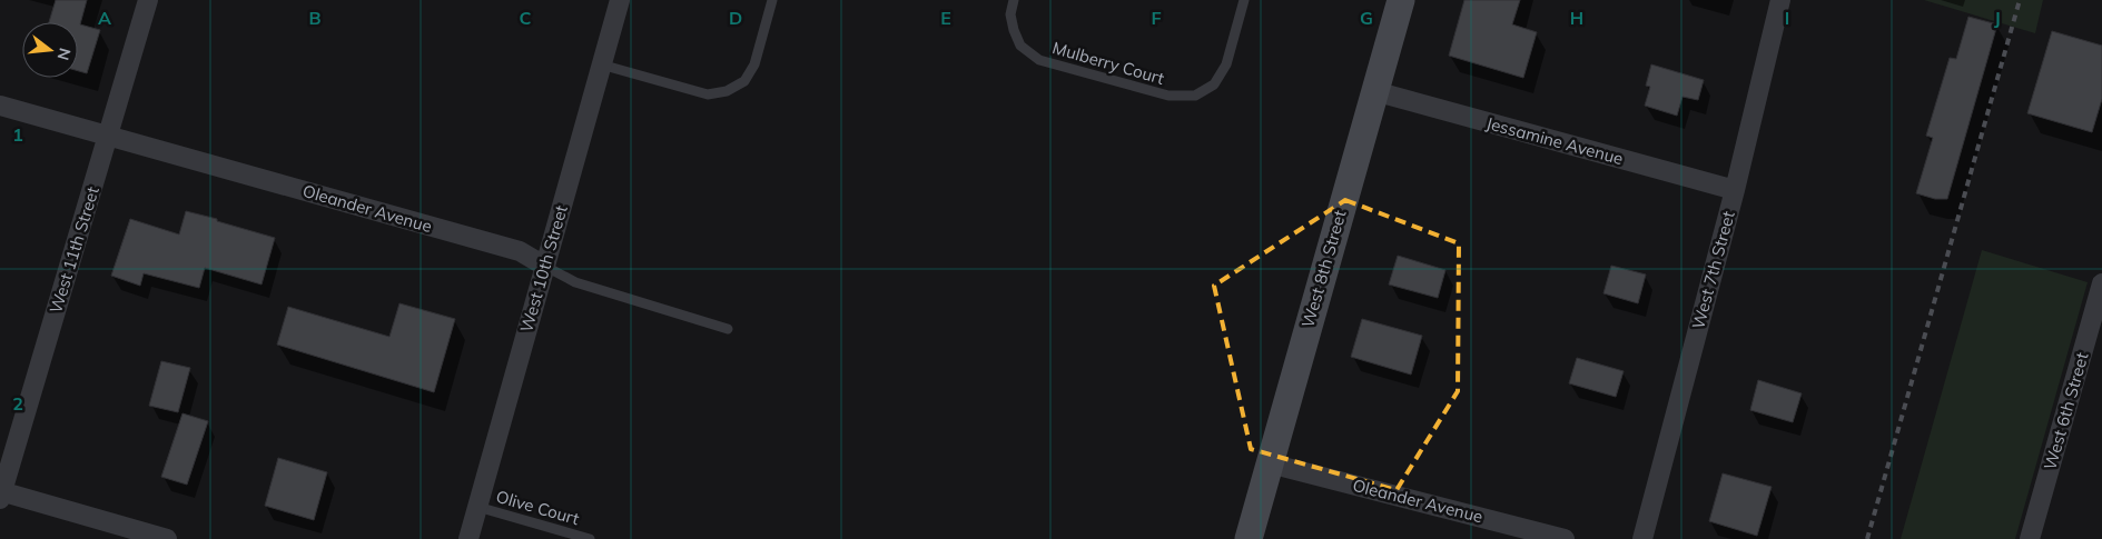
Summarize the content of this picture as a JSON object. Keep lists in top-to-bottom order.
{
  "streets": {
    "street": [
      "Jessamine Avenue",
      "Oleander Avenue",
      "West 11th Street",
      "West 10th Street",
      "West 8th Street",
      "West 7th Street",
      "West 6th Street"
    ],
    "lane": ["Mulberry Court", "Olive Court"]
  },
  "crossings": [
    ["Jessamine Avenue", "West 8th Street"],
    ["Jessamine Avenue", "West 7th Street"],
    ["Oleander Avenue", "West 11th Street"],
    ["Oleander Avenue", "West 10th Street"],
    ["Oleander Avenue", "West 8th Street"],
    ["West 10th Street", "Olive Court"]
  ],
  "north": "right",
  "grid": {
    "columns": [
      "A",
      "B",
      "C",
      "D",
      "E",
      "F",
      "G",
      "H",
      "I",
      "J"
    ],
    "rows": ["1", "2"]
  }
}
